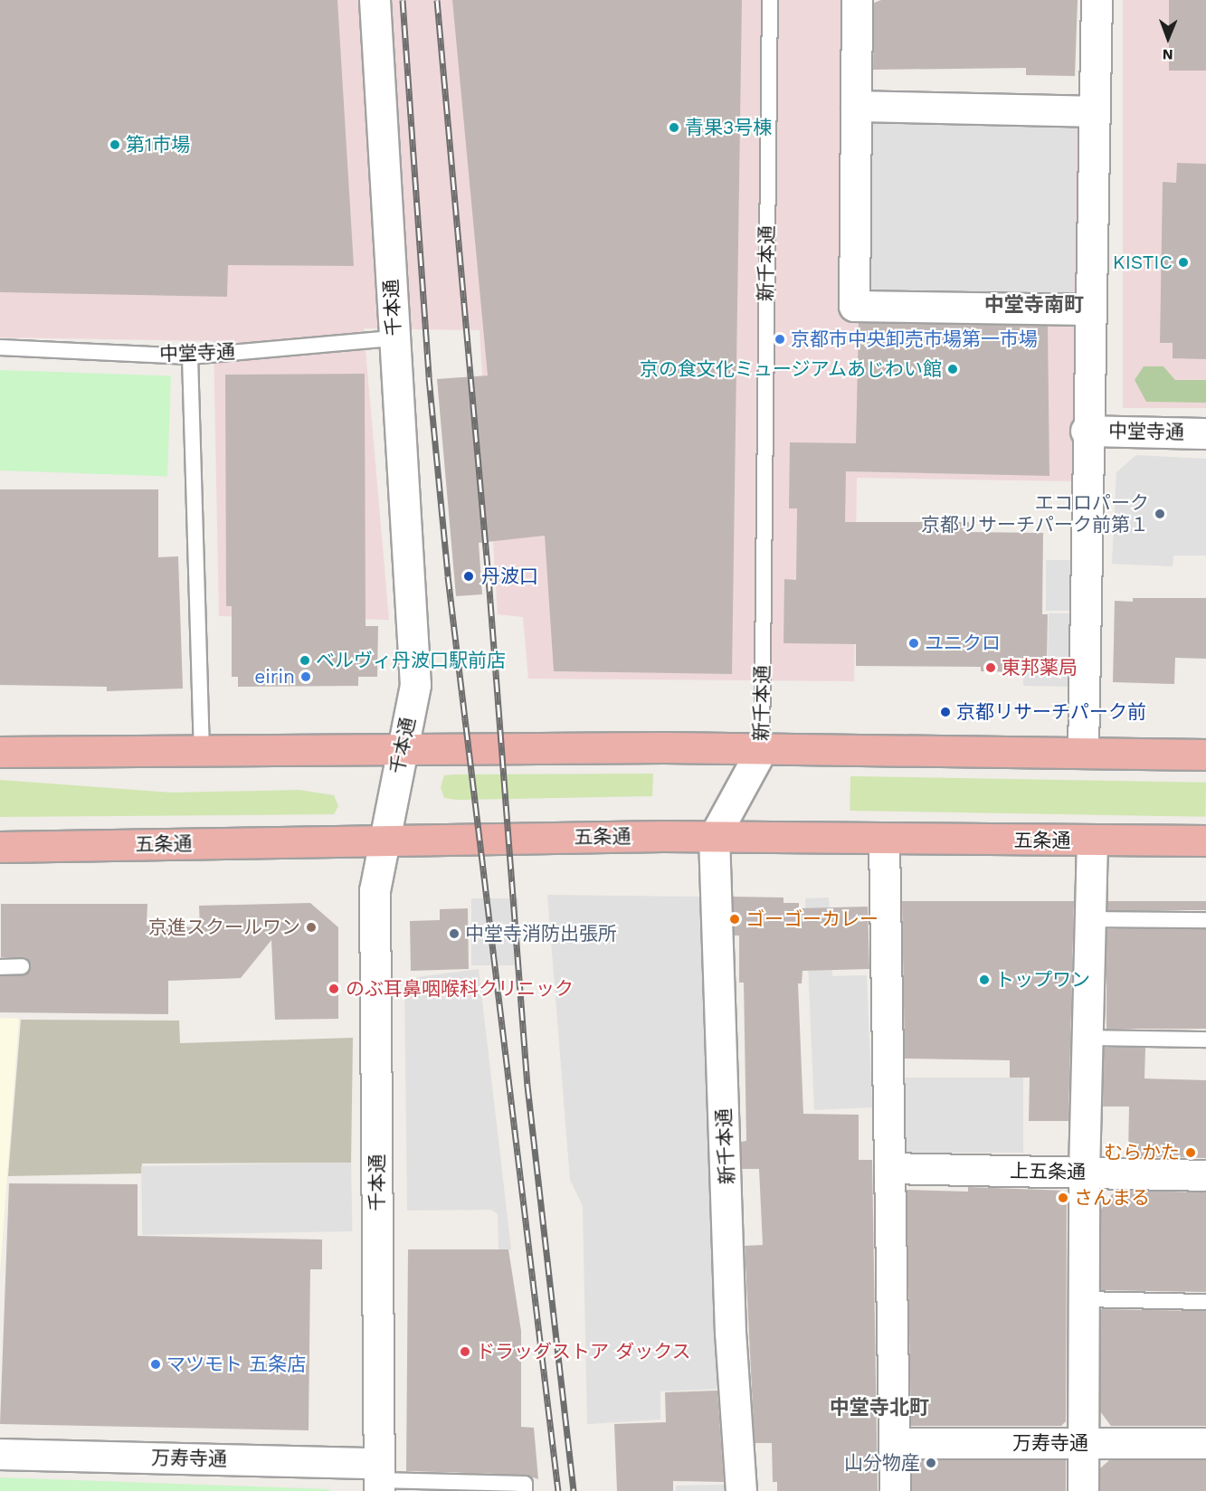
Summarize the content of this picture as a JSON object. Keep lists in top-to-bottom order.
{
  "streets": {
    "highway": ["五条通"],
    "street": [
      "新千本通",
      "千本通",
      "中堂寺通",
      "上五条通",
      "万寿寺通"
    ]
  },
  "crossings": [
    ["新千本通", "五条通"],
    ["千本通", "中堂寺通"],
    ["千本通", "五条通"],
    ["千本通", "万寿寺通"]
  ],
  "districts": ["中堂寺南町", "中堂寺北町"],
  "places": [
    "青果3号棟",
    "第1市場",
    "KISTIC",
    "京都市中央卸売市場第一市場",
    "京の食文化ミュージアムあじわい館",
    "エコロパーク 京都リサーチパーク前第１",
    "丹波口",
    "ユニクロ",
    "ベルヴィ丹波口駅前店",
    "東邦薬局",
    "eirin",
    "京都リサーチパーク前",
    "ゴーゴーカレー",
    "京進スクールワン",
    "中堂寺消防出張所",
    "トップワン",
    "のぶ耳鼻咽喉科クリニック",
    "むらかた",
    "さんまる",
    "ドラッグストア ダックス",
    "マツモト 五条店",
    "山分物産"
  ],
  "north": "bottom"
}
